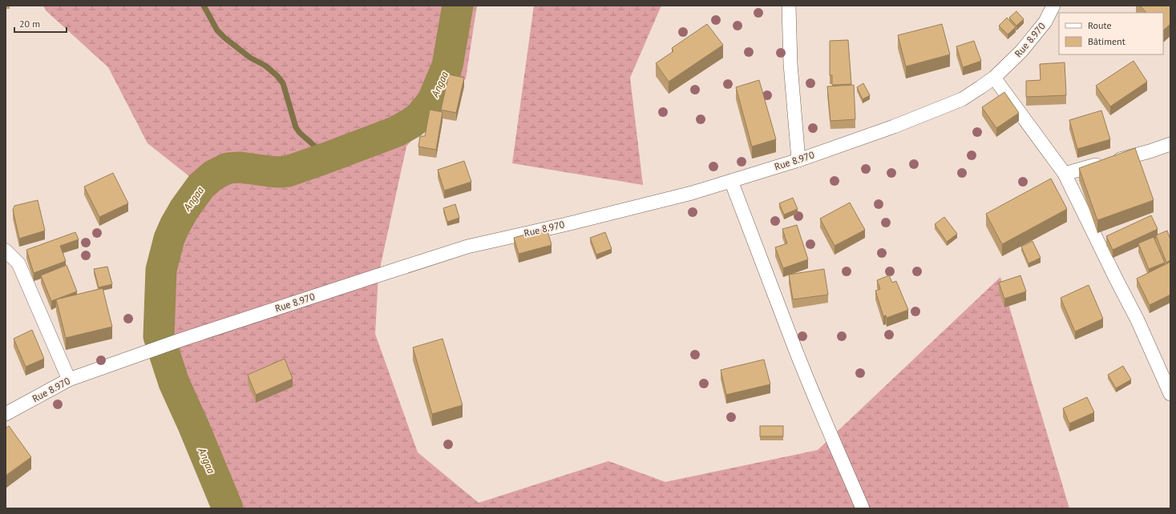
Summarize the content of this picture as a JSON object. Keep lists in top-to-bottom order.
{
  "streets": {
    "street": ["Rue 8.970"]
  },
  "water": ["Angaa"],
  "legend": ["Route", "Bâtiment"],
  "scale_bar": "20 m"
}
